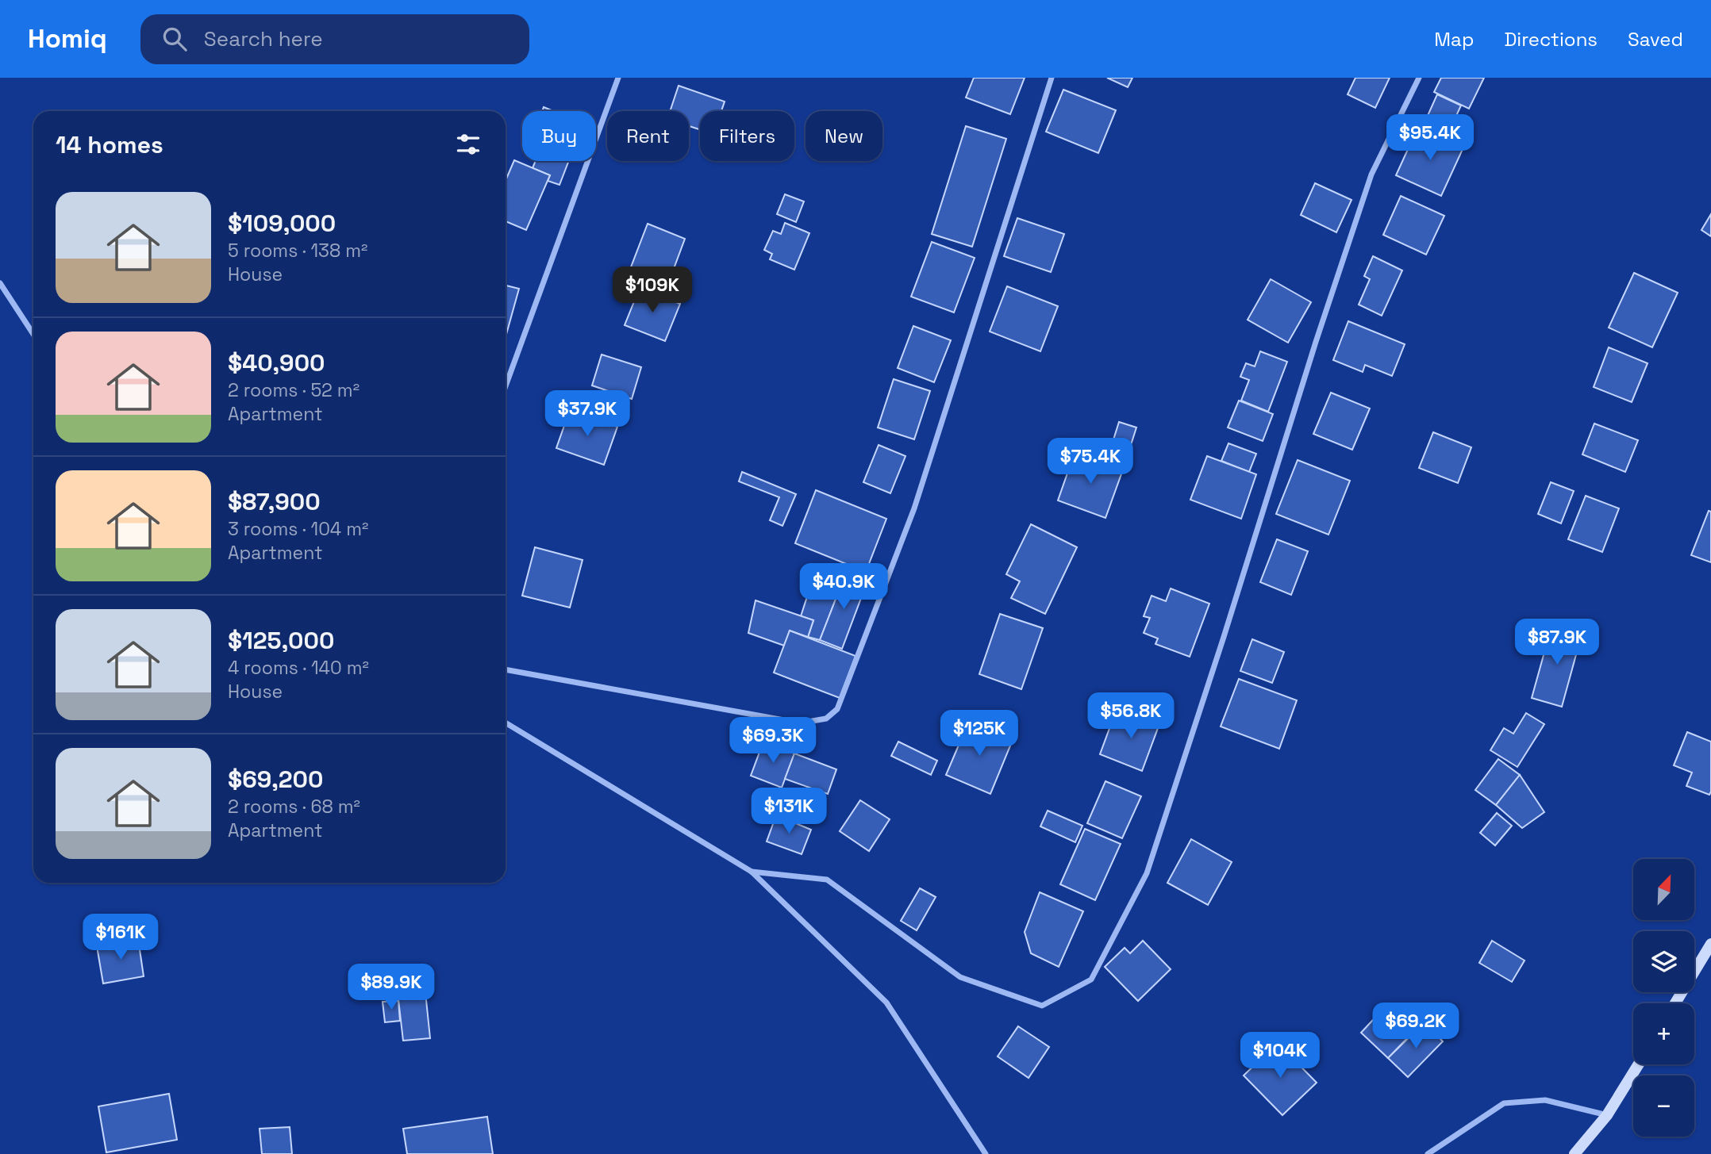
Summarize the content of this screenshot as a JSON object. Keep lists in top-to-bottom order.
{
  "north": "top right",
  "page": {
    "header": "Homiq",
    "search": "Search here",
    "nav": ["Map", "Directions", "Saved"],
    "chip": [
      "Buy",
      "Rent",
      "Filters",
      "New"
    ],
    "heading": "14 homes",
    "price": [
      "$95.4K",
      "$109K",
      "$37.9K",
      "$75.4K",
      "$40.9K",
      "$87.9K",
      "$56.8K",
      "$125K",
      "$69.3K",
      "$131K",
      "$161K",
      "$89.9K",
      "$69.2K",
      "$104K"
    ],
    "list": [
      {
        "name": "$109,000",
        "note": "5 rooms · 138 m² · House"
      },
      {
        "name": "$40,900",
        "note": "2 rooms · 52 m² · Apartment"
      },
      {
        "name": "$87,900",
        "note": "3 rooms · 104 m² · Apartment"
      },
      {
        "name": "$125,000",
        "note": "4 rooms · 140 m² · House"
      },
      {
        "name": "$69,200",
        "note": "2 rooms · 68 m² · Apartment"
      }
    ],
    "map_buttons": ["+", "−"]
  }
}
